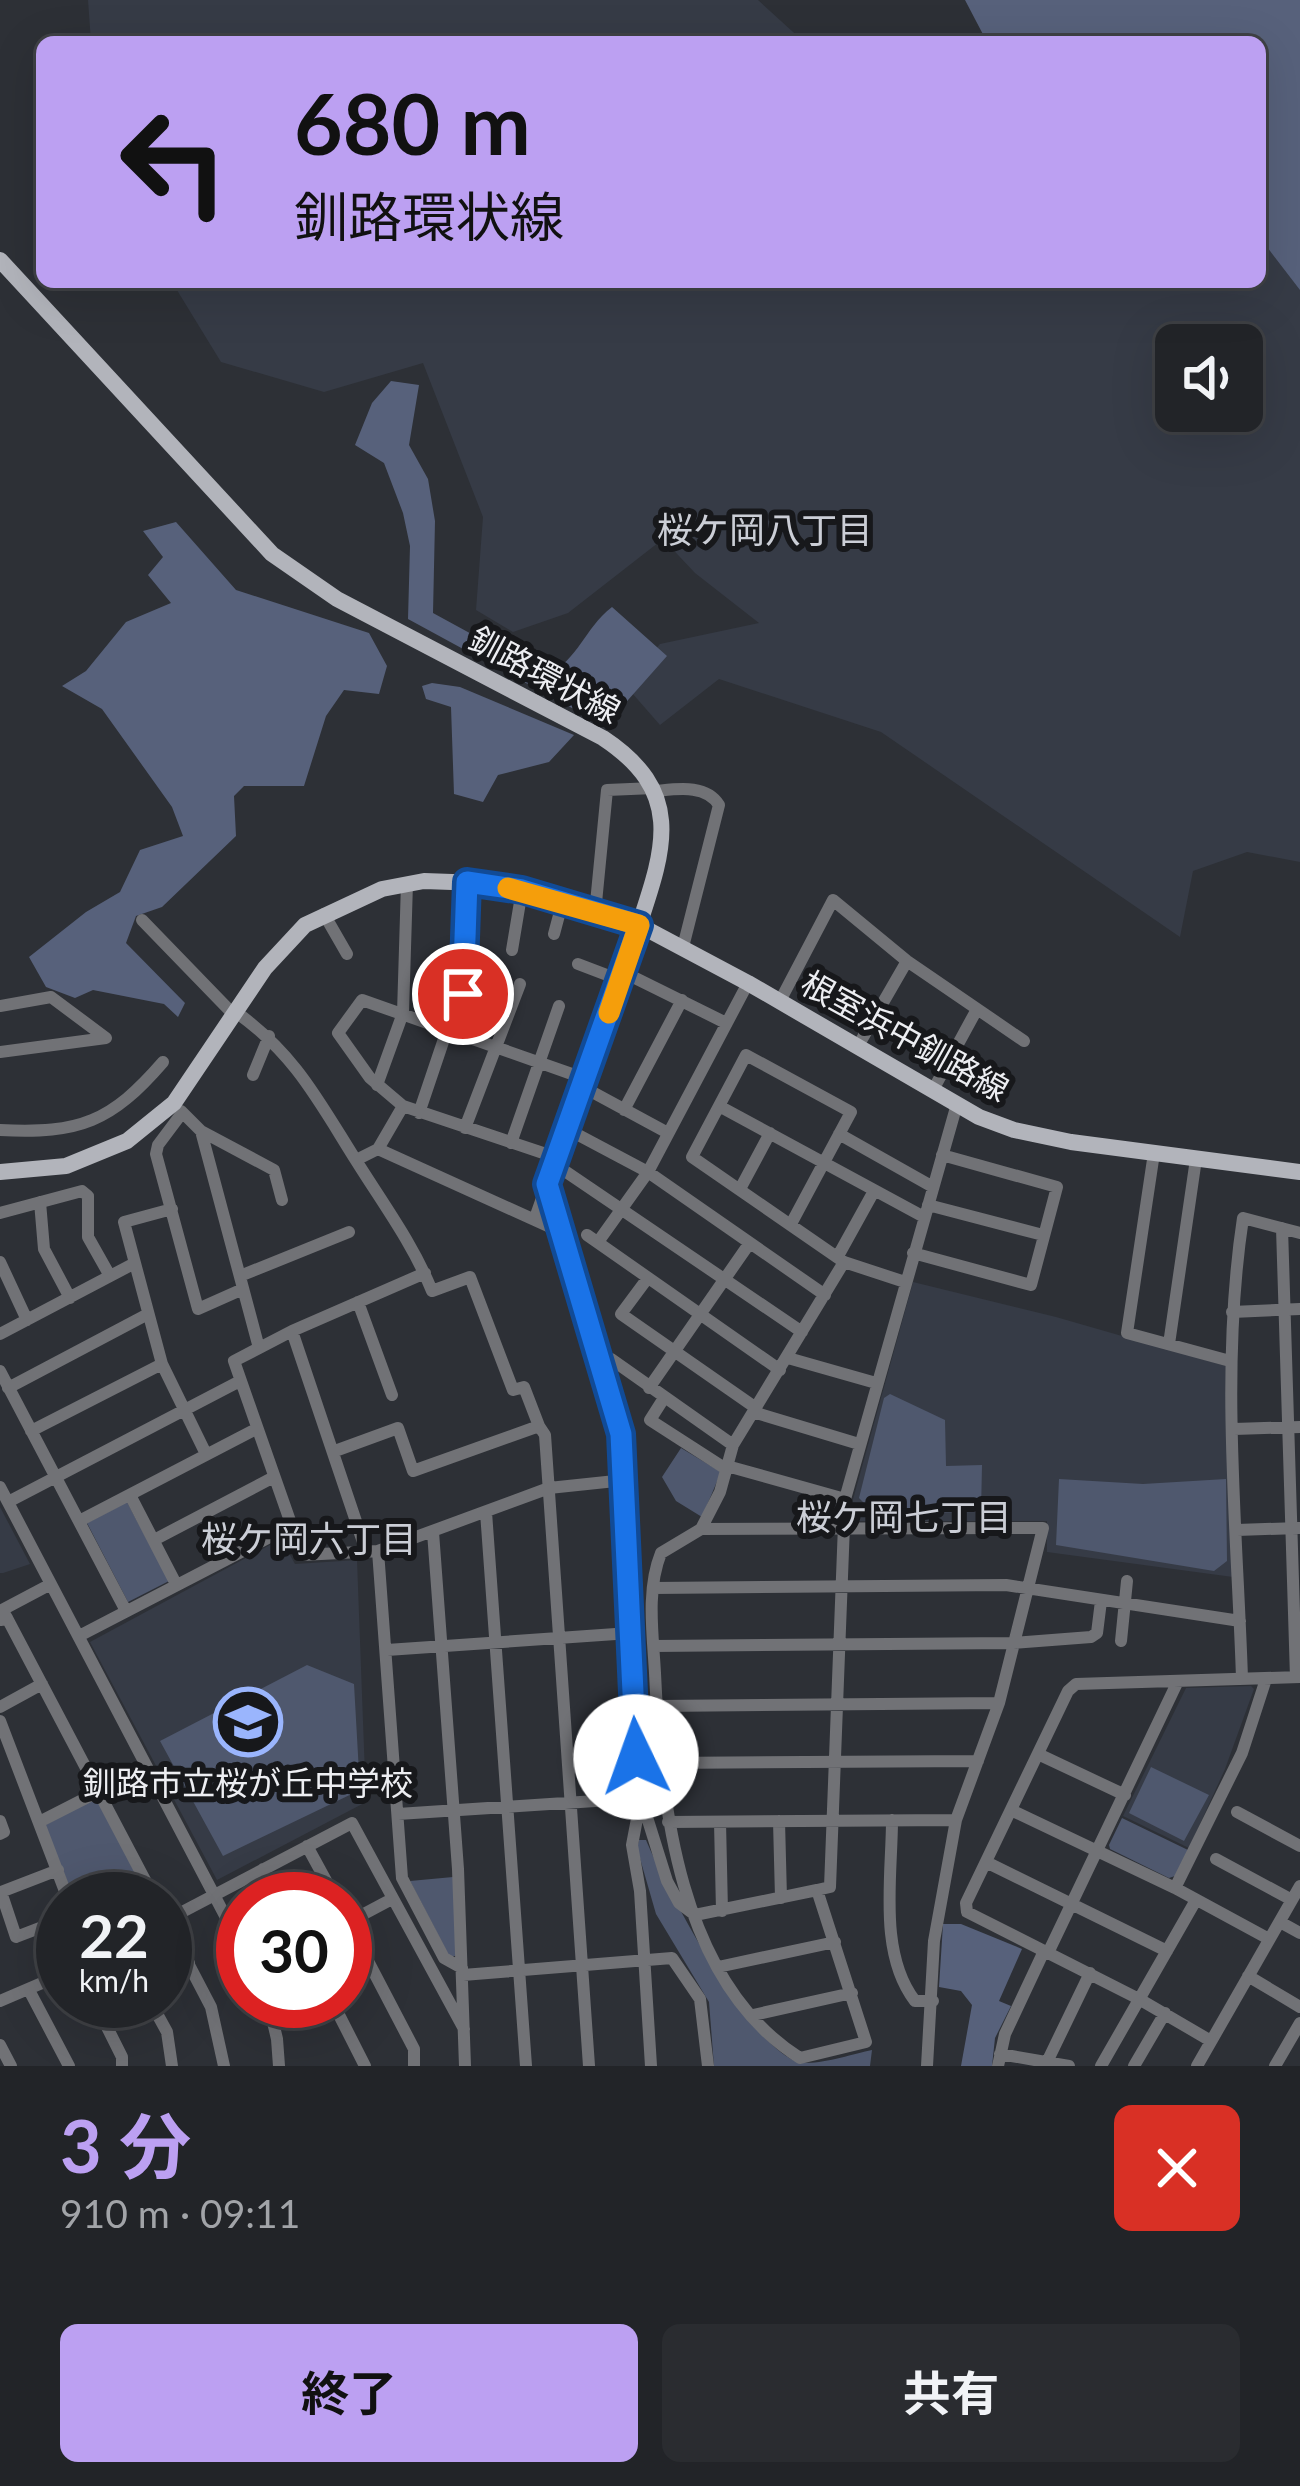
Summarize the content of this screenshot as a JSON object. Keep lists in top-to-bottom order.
{
  "streets": {
    "main road": ["釧路環状線", "根室浜中釧路線"]
  },
  "districts": ["桜ケ岡八丁目", "桜ケ岡七丁目", "桜ケ岡六丁目"],
  "places": {
    "school or university": ["釧路市立桜が丘中学校"]
  },
  "page": {
    "turn": ["680 m", "釧路環状線"],
    "speed": "22 km/h",
    "limit": "30",
    "heading": ["3 分", "910 m · 09:11"],
    "buttons": ["終了", "共有"]
  }
}
